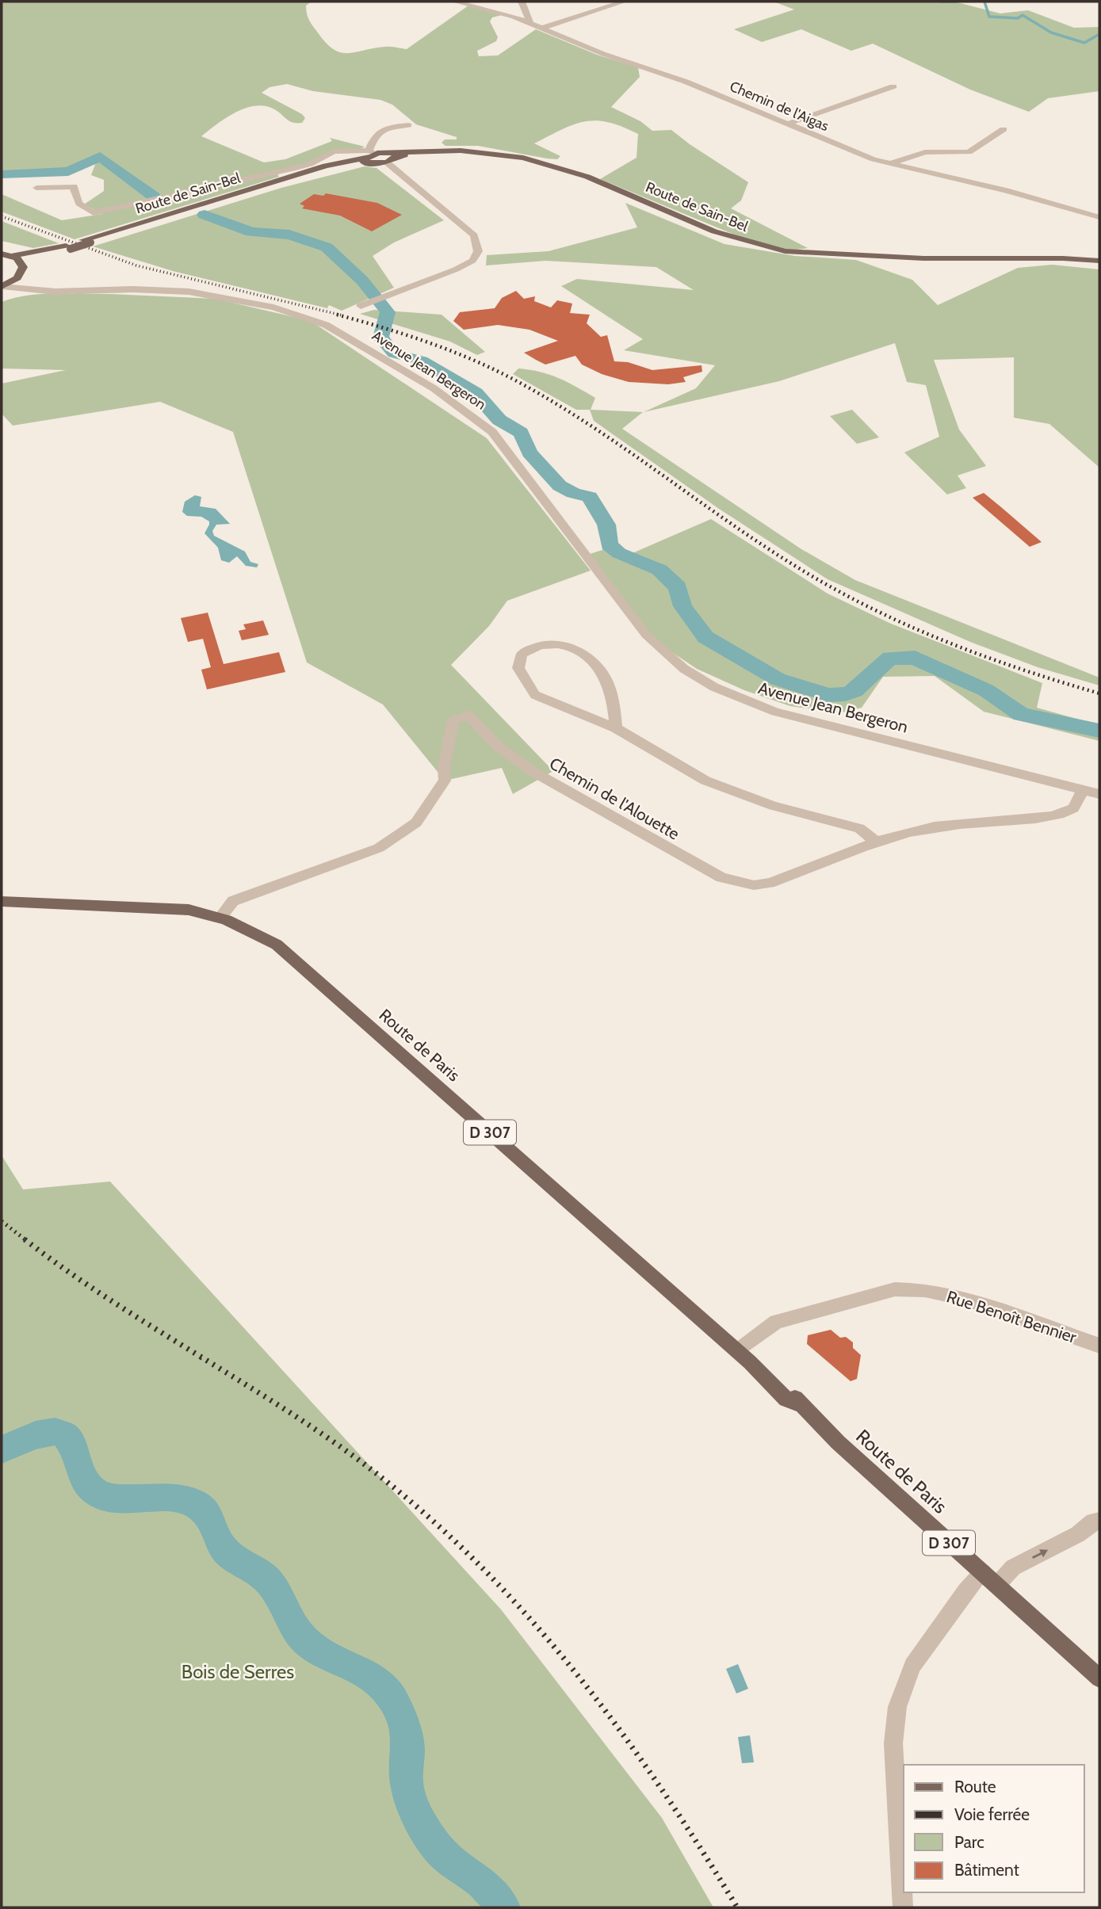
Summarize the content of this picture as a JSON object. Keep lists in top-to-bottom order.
{
  "streets": {
    "main road": ["Route de Sain-Bel", "Route de Paris", "D 307"],
    "street": [
      "Chemin de l'Aigas",
      "Avenue Jean Bergeron",
      "Chemin de l'Alouette",
      "Rue Benoît Bennier"
    ]
  },
  "crossings": [
    ["Route de Sain-Bel", "Avenue Jean Bergeron"],
    ["Avenue Jean Bergeron", "Chemin de l'Alouette"],
    ["Chemin de l'Alouette", "Route de Paris"],
    ["Route de Paris", "Rue Benoît Bennier"]
  ],
  "parks": ["Bois de Serres"],
  "legend": [
    "Route",
    "Voie ferrée",
    "Parc",
    "Bâtiment"
  ]
}
